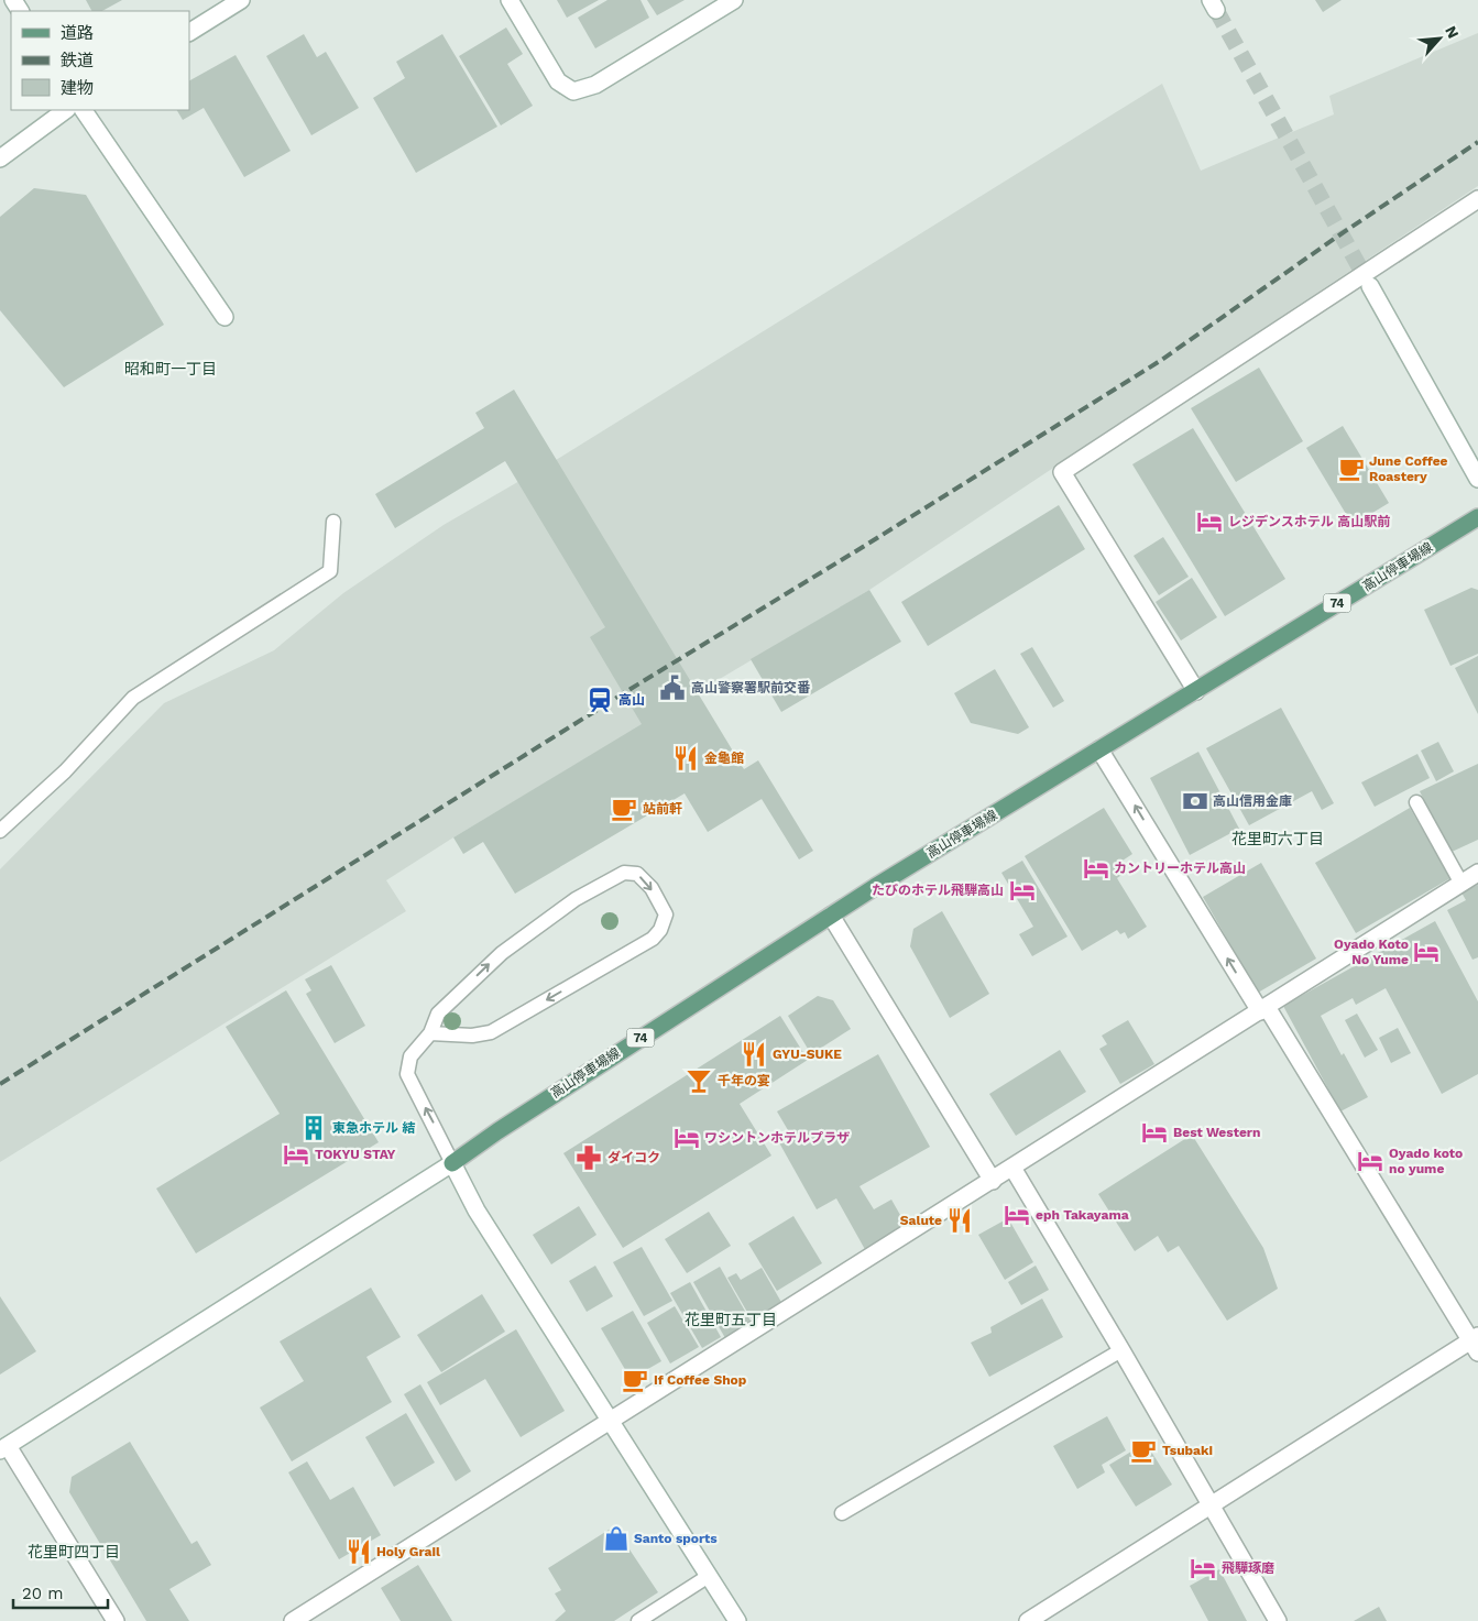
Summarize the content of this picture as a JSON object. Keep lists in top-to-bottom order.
{
  "streets": {
    "main road": ["高山停車場線", "74"]
  },
  "districts": [
    "昭和町一丁目",
    "花里町六丁目",
    "花里町五丁目",
    "花里町四丁目"
  ],
  "places": {
    "cafe": [
      "June Coffee Roastery",
      "站前軒",
      "If Coffee Shop",
      "Tsubaki"
    ],
    "hotel": [
      "レジデンスホテル 高山駅前",
      "カントリーホテル高山",
      "たびのホテル飛騨高山",
      "Oyado Koto No Yume",
      "Best Western",
      "ワシントンホテルプラザ",
      "TOKYU STAY",
      "Oyado koto no yume",
      "eph Takayama",
      "飛驒琢磨"
    ],
    "public building": ["高山警察署駅前交番"],
    "station": ["高山"],
    "restaurant": [
      "金龜館",
      "GYU-SUKE",
      "Salute",
      "Holy Grail"
    ],
    "bank": ["高山信用金庫"],
    "bar": ["千年の宴"],
    "building": ["東急ホテル 結"],
    "pharmacy": ["ダイコク"],
    "shop": ["Santo sports"]
  },
  "legend": ["道路", "鉄道", "建物"],
  "scale_bar": "20 m",
  "north": "top right"
}
